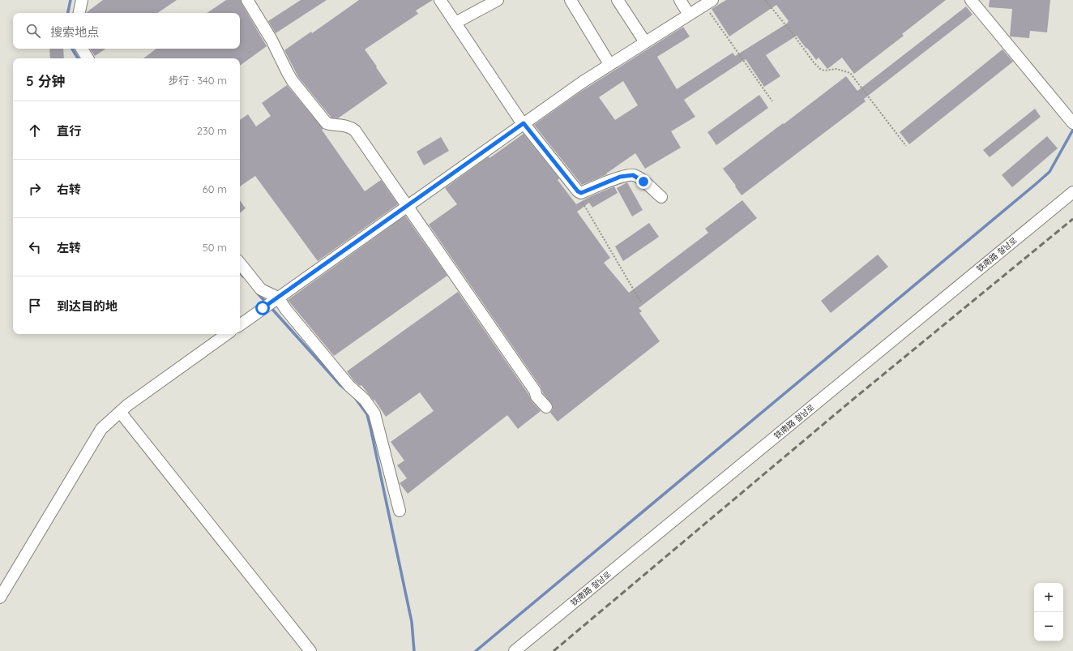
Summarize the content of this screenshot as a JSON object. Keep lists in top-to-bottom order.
{
  "streets": {
    "street": ["铁南路 철남로"]
  },
  "page": {
    "search": "搜索地点",
    "heading": ["5 分钟", "步行 · 340 m"],
    "list": [
      ["直行", "230 m"],
      ["右转", "60 m"],
      ["左转", "50 m"],
      "到达目的地"
    ],
    "map_buttons": ["+", "−"]
  }
}
